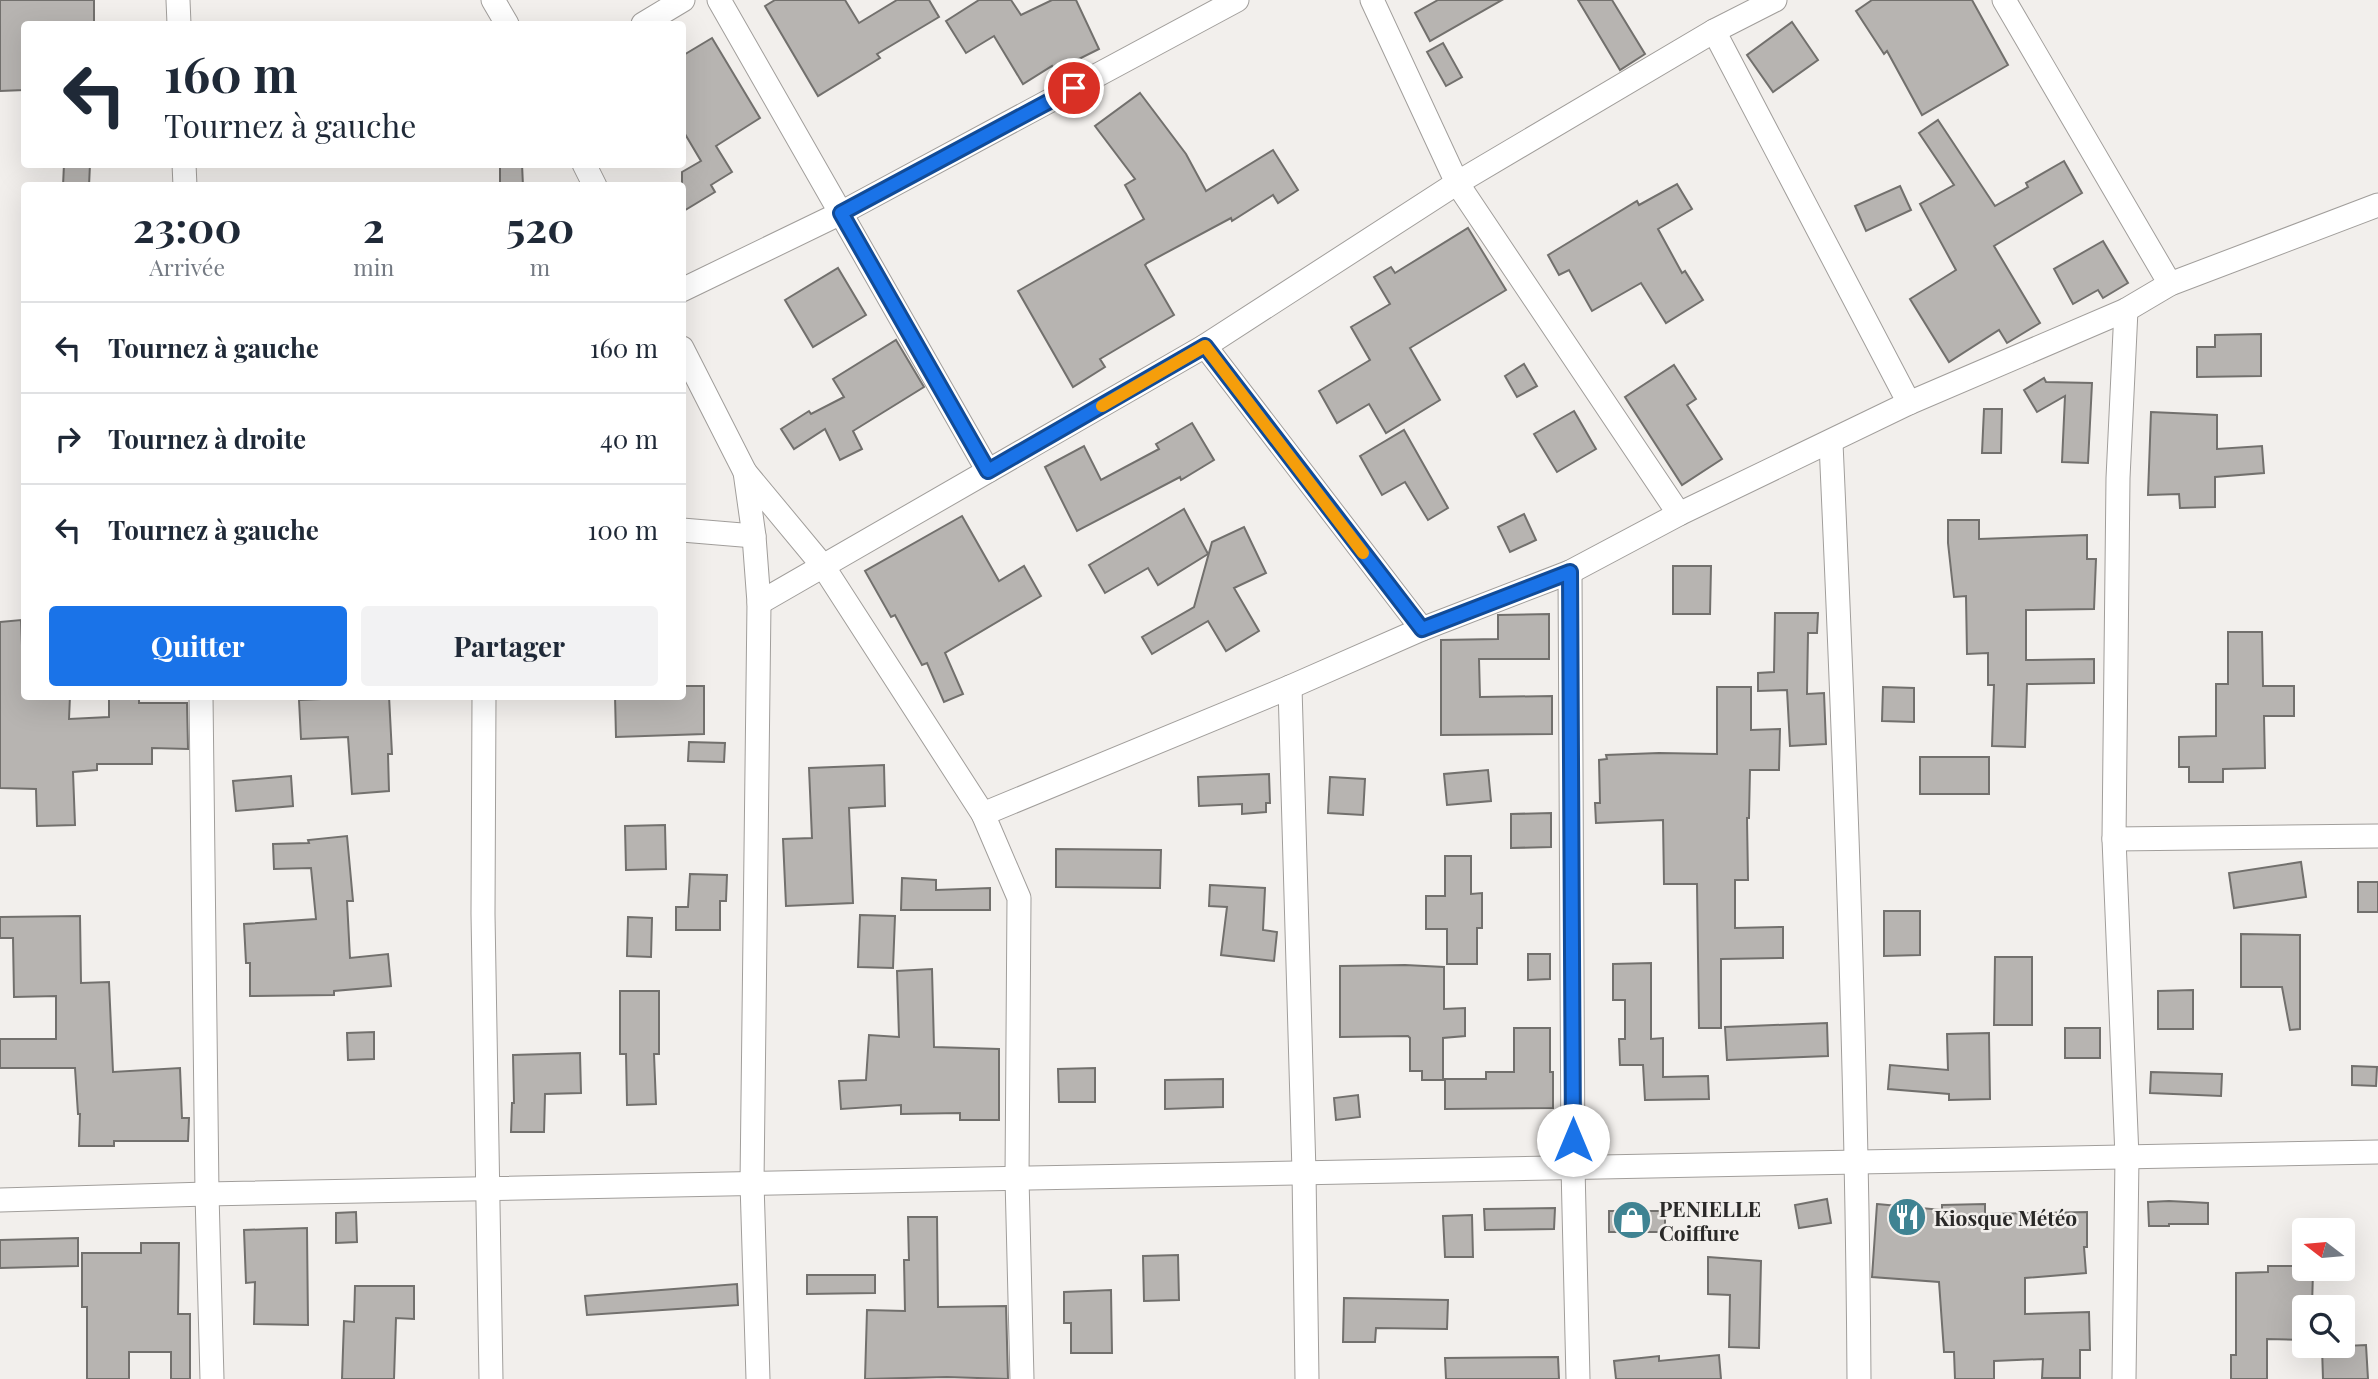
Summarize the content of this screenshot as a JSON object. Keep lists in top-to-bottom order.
{
  "places": {
    "restaurant": ["Kiosque Météo"],
    "shop": ["PENIELLE Coiffure"]
  },
  "north": "left",
  "page": {
    "turn": ["160 m", "Tournez à gauche"],
    "eta": [
      "23:00",
      "Arrivée",
      "2",
      "min",
      "520",
      "m"
    ],
    "list": [
      {
        "name": "Tournez à gauche",
        "value": "160 m"
      },
      {
        "name": "Tournez à droite",
        "value": "40 m"
      },
      {
        "name": "Tournez à gauche",
        "value": "100 m"
      }
    ],
    "buttons": ["Quitter", "Partager"]
  }
}
